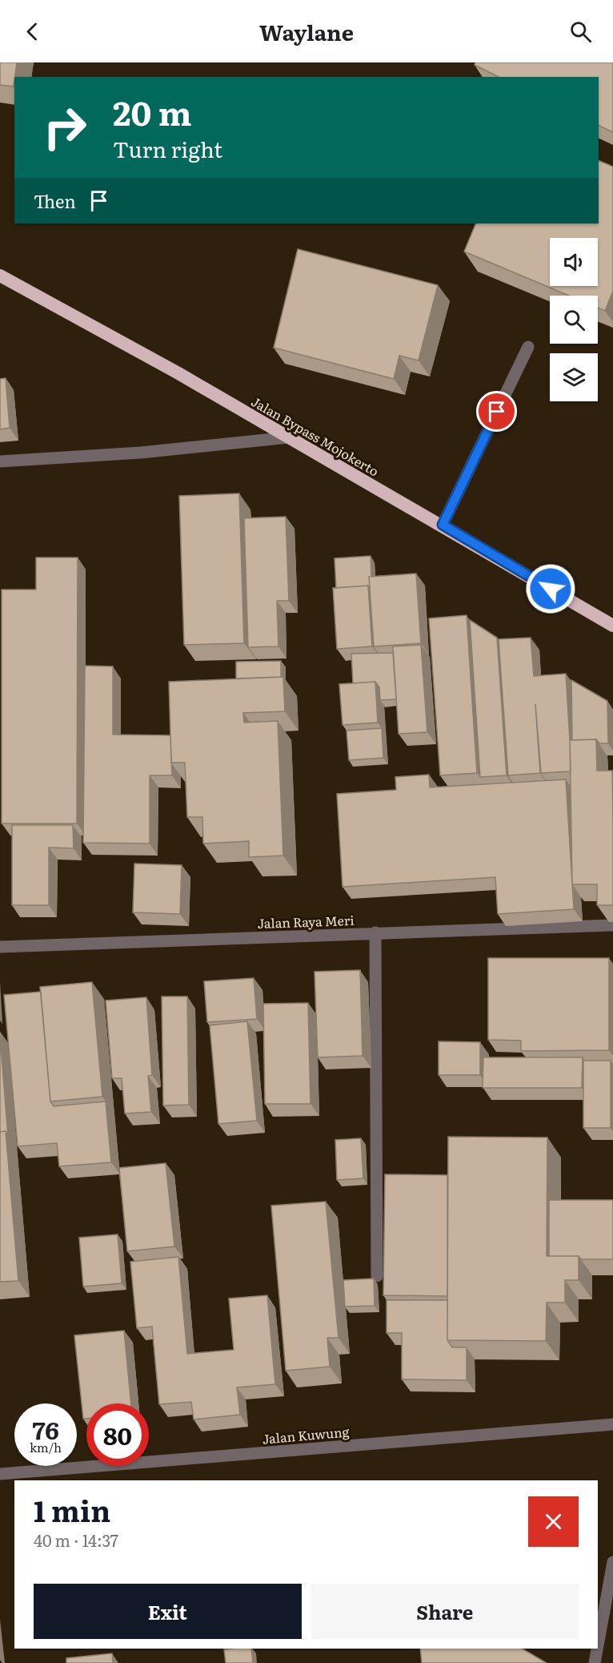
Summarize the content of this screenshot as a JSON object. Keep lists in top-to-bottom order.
{
  "streets": {
    "highway": ["Jalan Bypass Mojokerto"],
    "street": ["Jalan Raya Meri", "Jalan Kuwung"]
  },
  "page": {
    "header": "Waylane",
    "turn": ["20 m", "Turn right"],
    "then": "Then",
    "speed": "76 km/h",
    "limit": "80",
    "heading": ["1 min", "40 m · 14:37"],
    "buttons": ["Exit", "Share"]
  }
}
